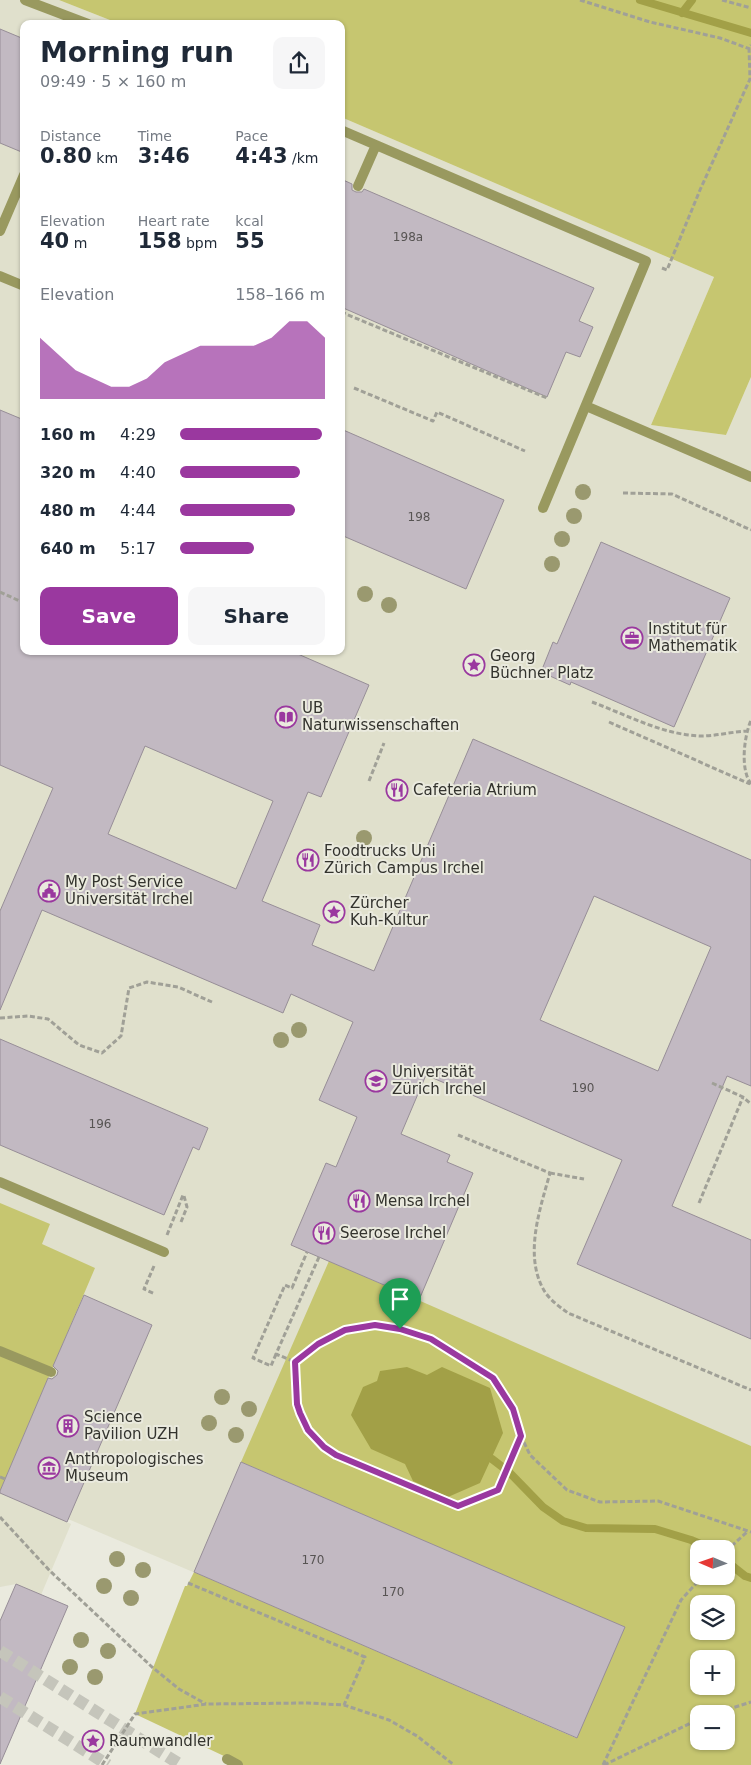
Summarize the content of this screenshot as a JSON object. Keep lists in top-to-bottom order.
{
  "places": {
    "office": ["Institut für Mathematik"],
    "place": ["Georg Büchner Platz", "Zürcher Kuh-Kultur", "Raumwandler"],
    "library": ["UB Naturwissenschaften"],
    "restaurant": [
      "Cafeteria Atrium",
      "Foodtrucks Uni Zürich Campus Irchel",
      "Mensa Irchel",
      "Seerose Irchel"
    ],
    "public building": ["My Post Service Universität Irchel"],
    "school or university": ["Universität Zürich Irchel"],
    "building": ["Science Pavilion UZH"],
    "museum": ["Anthropologisches Museum"]
  },
  "house_numbers": [
    "198a",
    "198",
    "190",
    "196",
    "170",
    "170"
  ],
  "north": "left",
  "page": {
    "heading": ["Morning run", "09:49 · 5 × 160 m"],
    "stats": [
      ["Distance", "0.80 km"],
      ["Time", "3:46"],
      ["Pace", "4:43 /km"],
      ["Elevation", "40 m"],
      ["Heart rate", "158 bpm"],
      ["kcal", "55"]
    ],
    "chart": ["Elevation", "158–166 m"],
    "list": [
      {
        "name": "160 m",
        "note": "4:29"
      },
      {
        "name": "320 m",
        "note": "4:40"
      },
      {
        "name": "480 m",
        "note": "4:44"
      },
      {
        "name": "640 m",
        "note": "5:17"
      }
    ],
    "buttons": ["Save", "Share"],
    "map_buttons": ["+", "−"]
  }
}
